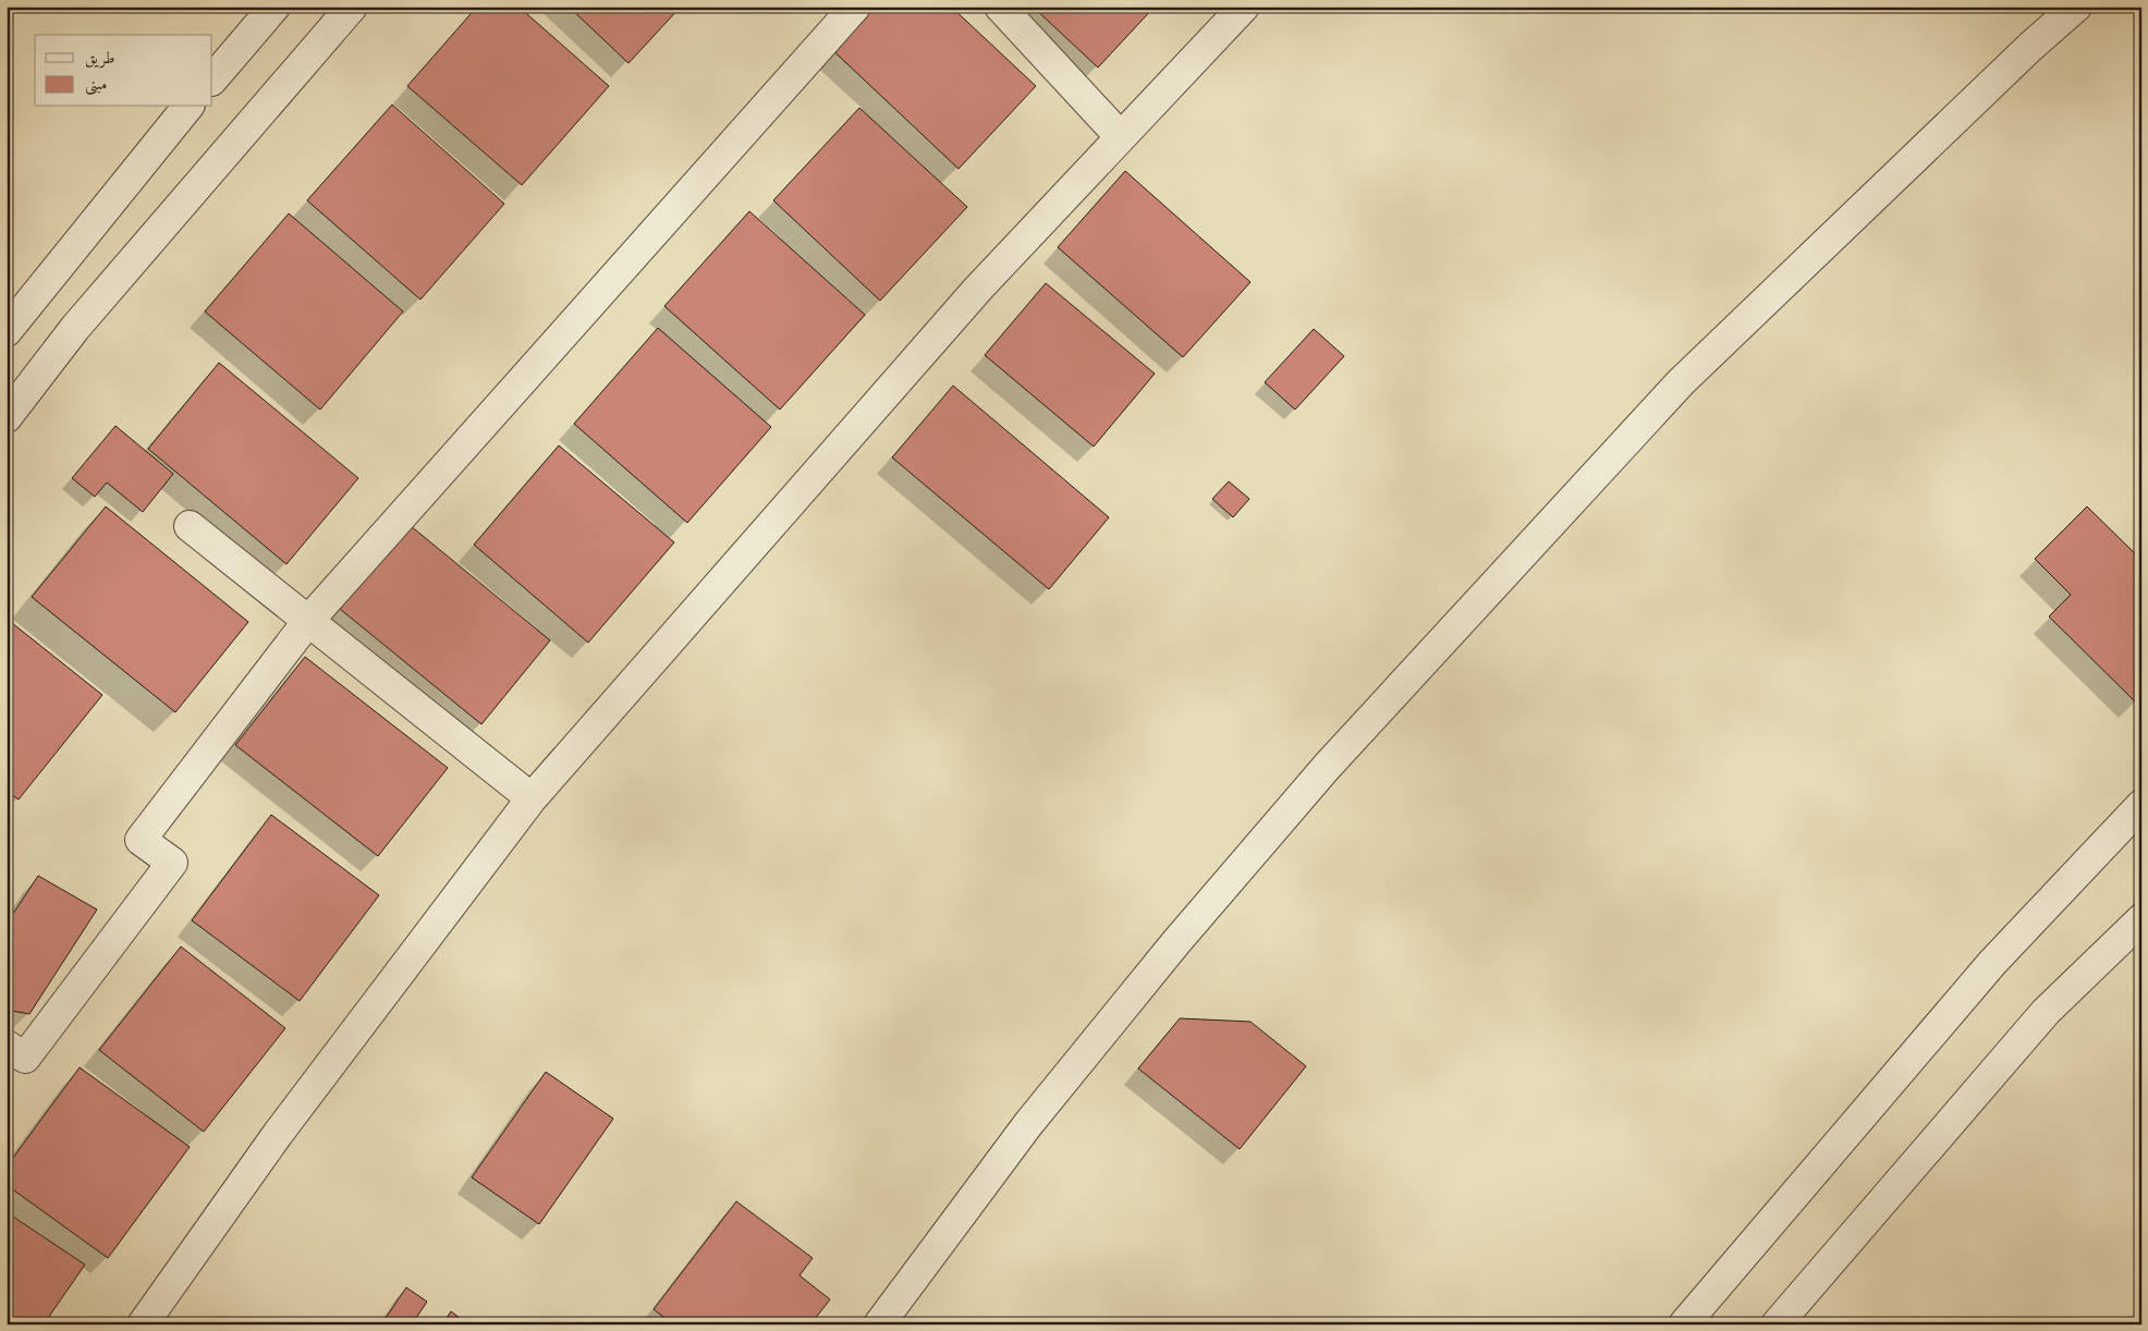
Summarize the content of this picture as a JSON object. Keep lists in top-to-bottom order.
{
  "legend": ["طريق", "مبنى"]
}
